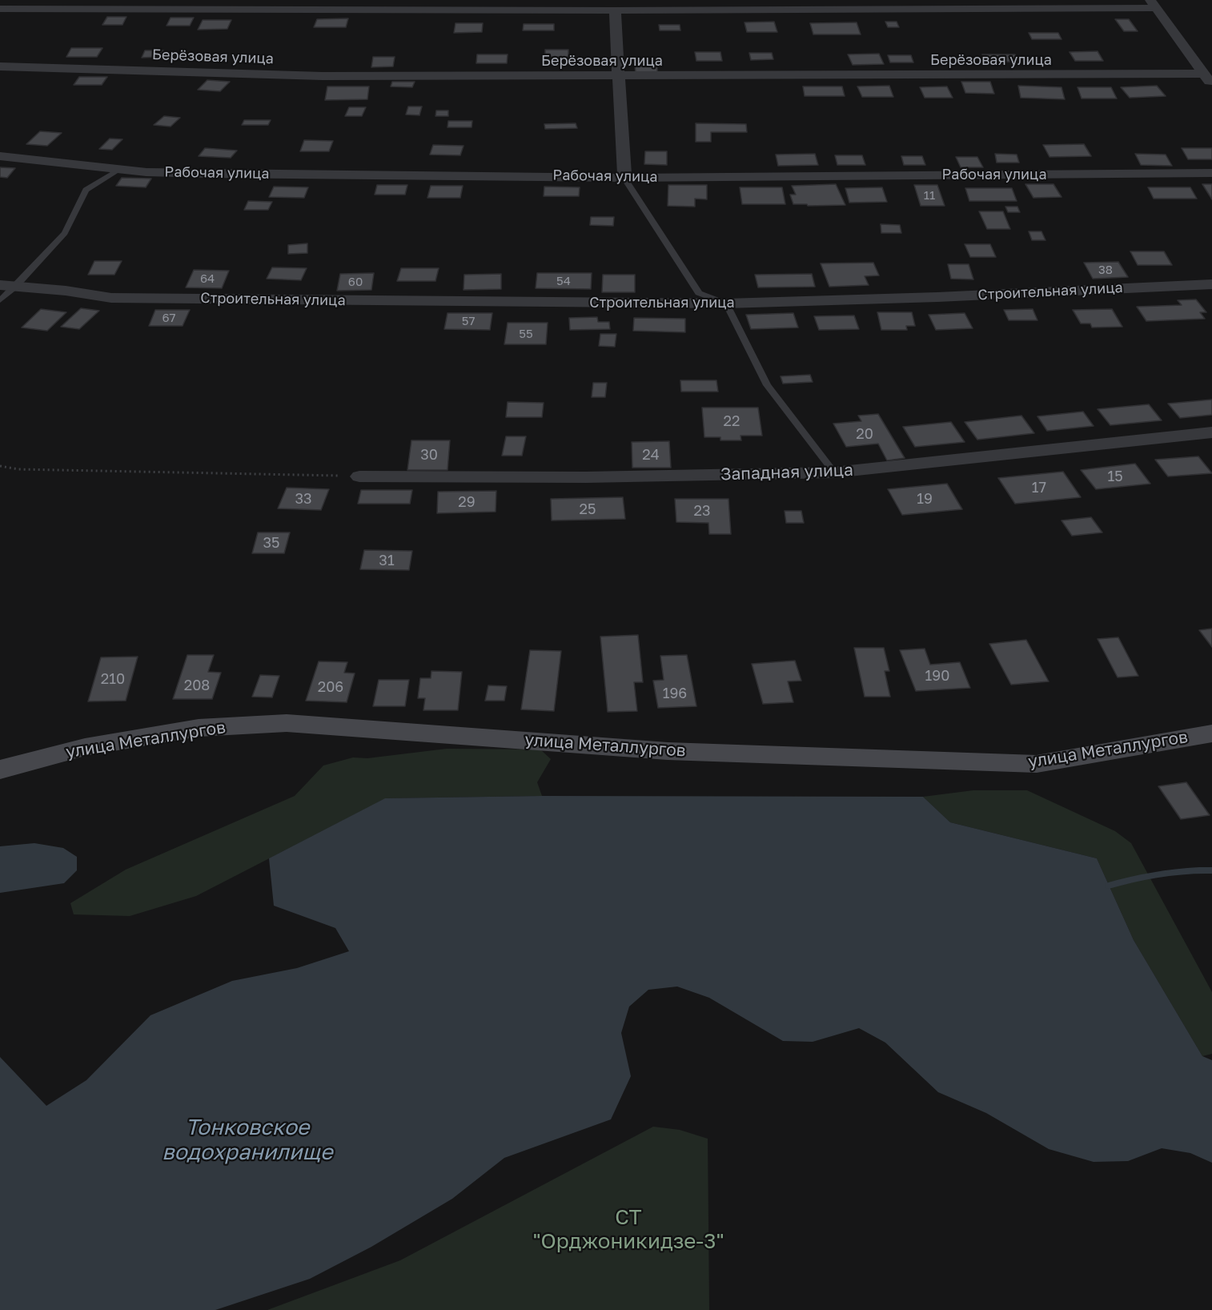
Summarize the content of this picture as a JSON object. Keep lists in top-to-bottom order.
{
  "streets": {
    "street": [
      "Берёзовая улица",
      "Рабочая улица",
      "Строительная улица",
      "Западная улица",
      "улица Металлургов"
    ]
  },
  "water": ["Тонковское водохранилище"],
  "parks": ["СТ \"Орджоникидзе-3\""],
  "house_numbers": [
    "11",
    "38",
    "64",
    "54",
    "60",
    "67",
    "57",
    "55",
    "22",
    "20",
    "30",
    "24",
    "15",
    "17",
    "33",
    "19",
    "29",
    "25",
    "23",
    "35",
    "31",
    "190",
    "210",
    "208",
    "206",
    "196"
  ]
}
